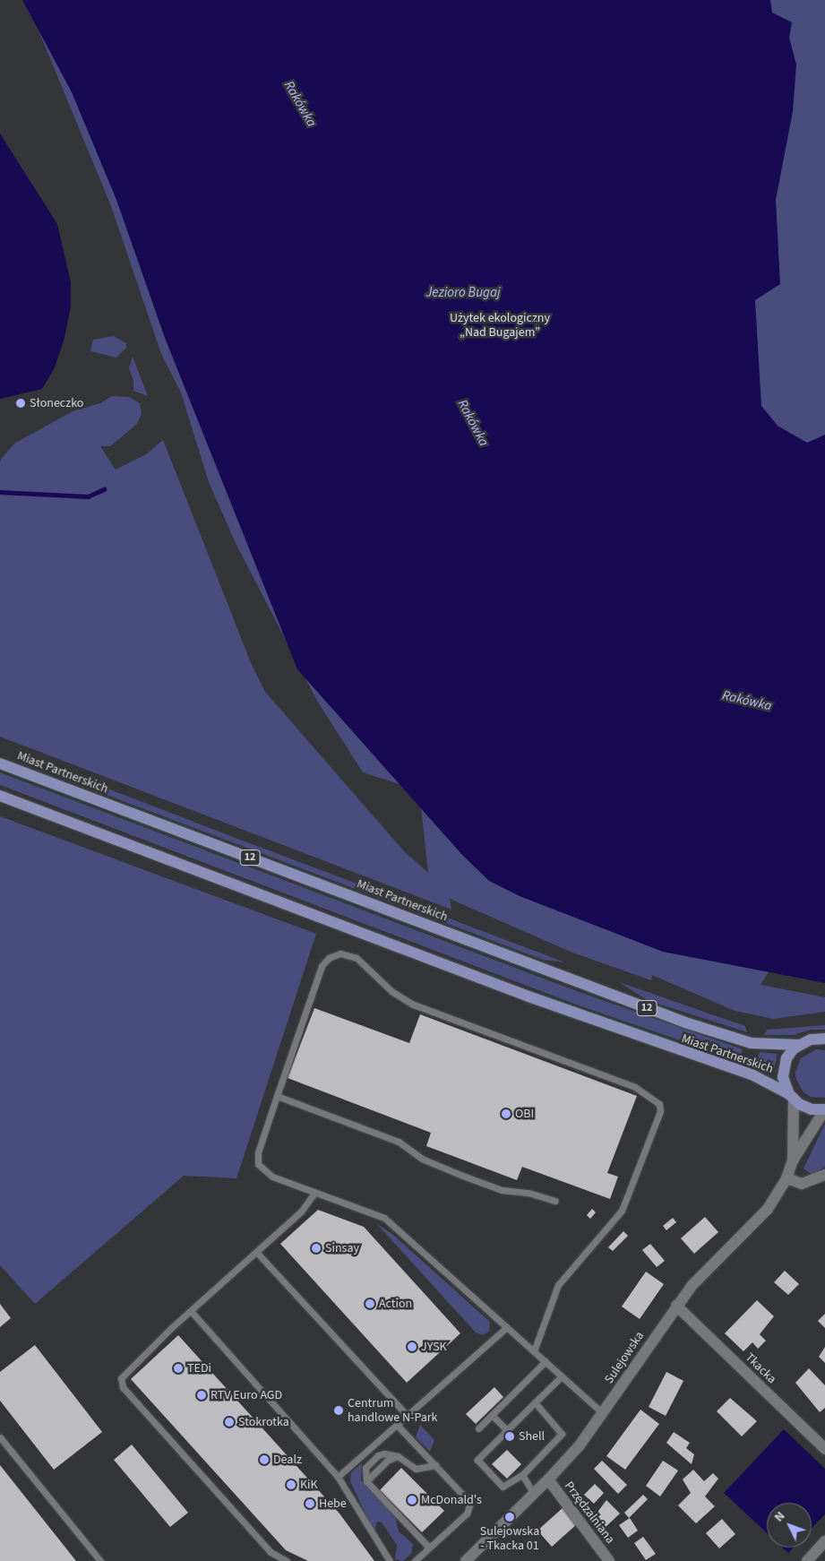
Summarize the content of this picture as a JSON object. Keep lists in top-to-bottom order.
{
  "streets": {
    "main road": [
      "Miast Partnerskich",
      "12",
      "Sulejowska",
      "Tkacka",
      "Przędzalniana"
    ]
  },
  "crossings": [
    ["Miast Partnerskich", "12"],
    ["Miast Partnerskich", "Sulejowska"],
    ["12", "Sulejowska"],
    ["Sulejowska", "Tkacka"],
    ["Sulejowska", "Przędzalniana"]
  ],
  "water": ["Rakówka", "Jezioro Bugaj"],
  "parks": ["Użytek ekologiczny „Nad Bugajem”"],
  "places": [
    "Słoneczko",
    "OBI",
    "Sinsay",
    "Action",
    "JYSK",
    "TEDi",
    "RTV Euro AGD",
    "Centrum handlowe N-Park",
    "Stokrotka",
    "Shell",
    "Dealz",
    "KiK",
    "McDonald's",
    "Hebe",
    "Sulejowska - Tkacka 01"
  ],
  "north": "top left"
}
